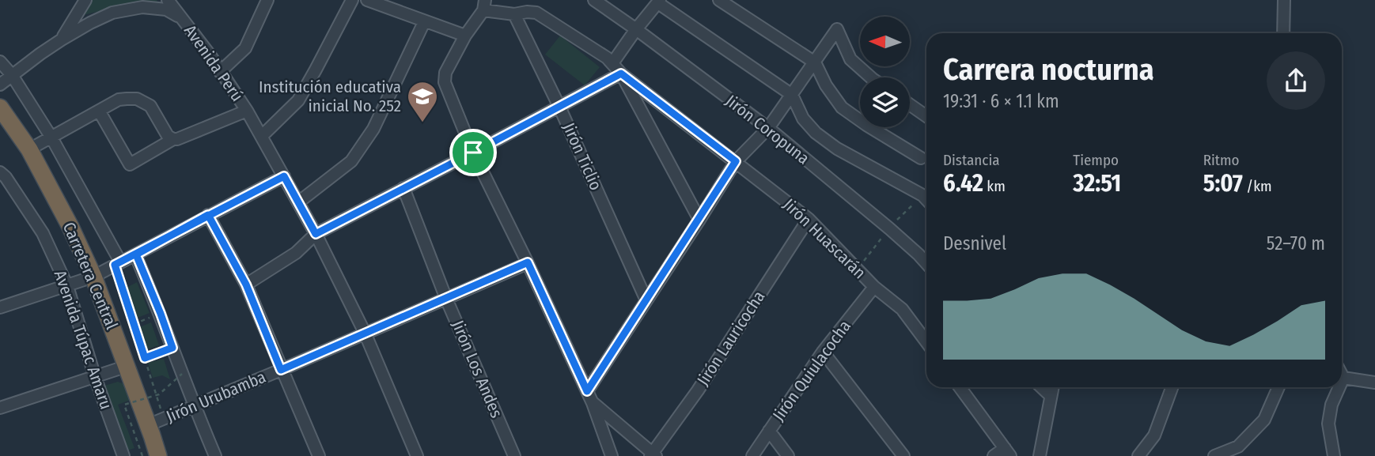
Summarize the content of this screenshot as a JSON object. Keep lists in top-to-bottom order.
{
  "streets": {
    "highway": ["Carretera Central"],
    "street": [
      "Avenida Perú",
      "Jirón Coropuna",
      "Jirón Ticlio",
      "Jirón Huascarán",
      "Jirón Lauricocha",
      "Avenida Túpac Amaru",
      "Jirón Los Andes",
      "Jirón Quiulacocha",
      "Jirón Urubamba"
    ]
  },
  "crossings": [
    ["Avenida Perú", "Jirón Urubamba"],
    ["Jirón Ticlio", "Jirón Huascarán"],
    ["Jirón Huascarán", "Jirón Lauricocha"],
    ["Jirón Huascarán", "Jirón Quiulacocha"],
    ["Carretera Central", "Jirón Urubamba"],
    ["Jirón Los Andes", "Jirón Urubamba"]
  ],
  "places": {
    "school or university": ["Institución educativa inicial No. 252"]
  },
  "north": "left",
  "page": {
    "heading": ["Carrera nocturna", "19:31 · 6 × 1.1 km"],
    "stats": [
      ["Distancia", "6.42 km"],
      ["Tiempo", "32:51"],
      ["Ritmo", "5:07 /km"]
    ],
    "chart": ["Desnivel", "52–70 m"]
  }
}
